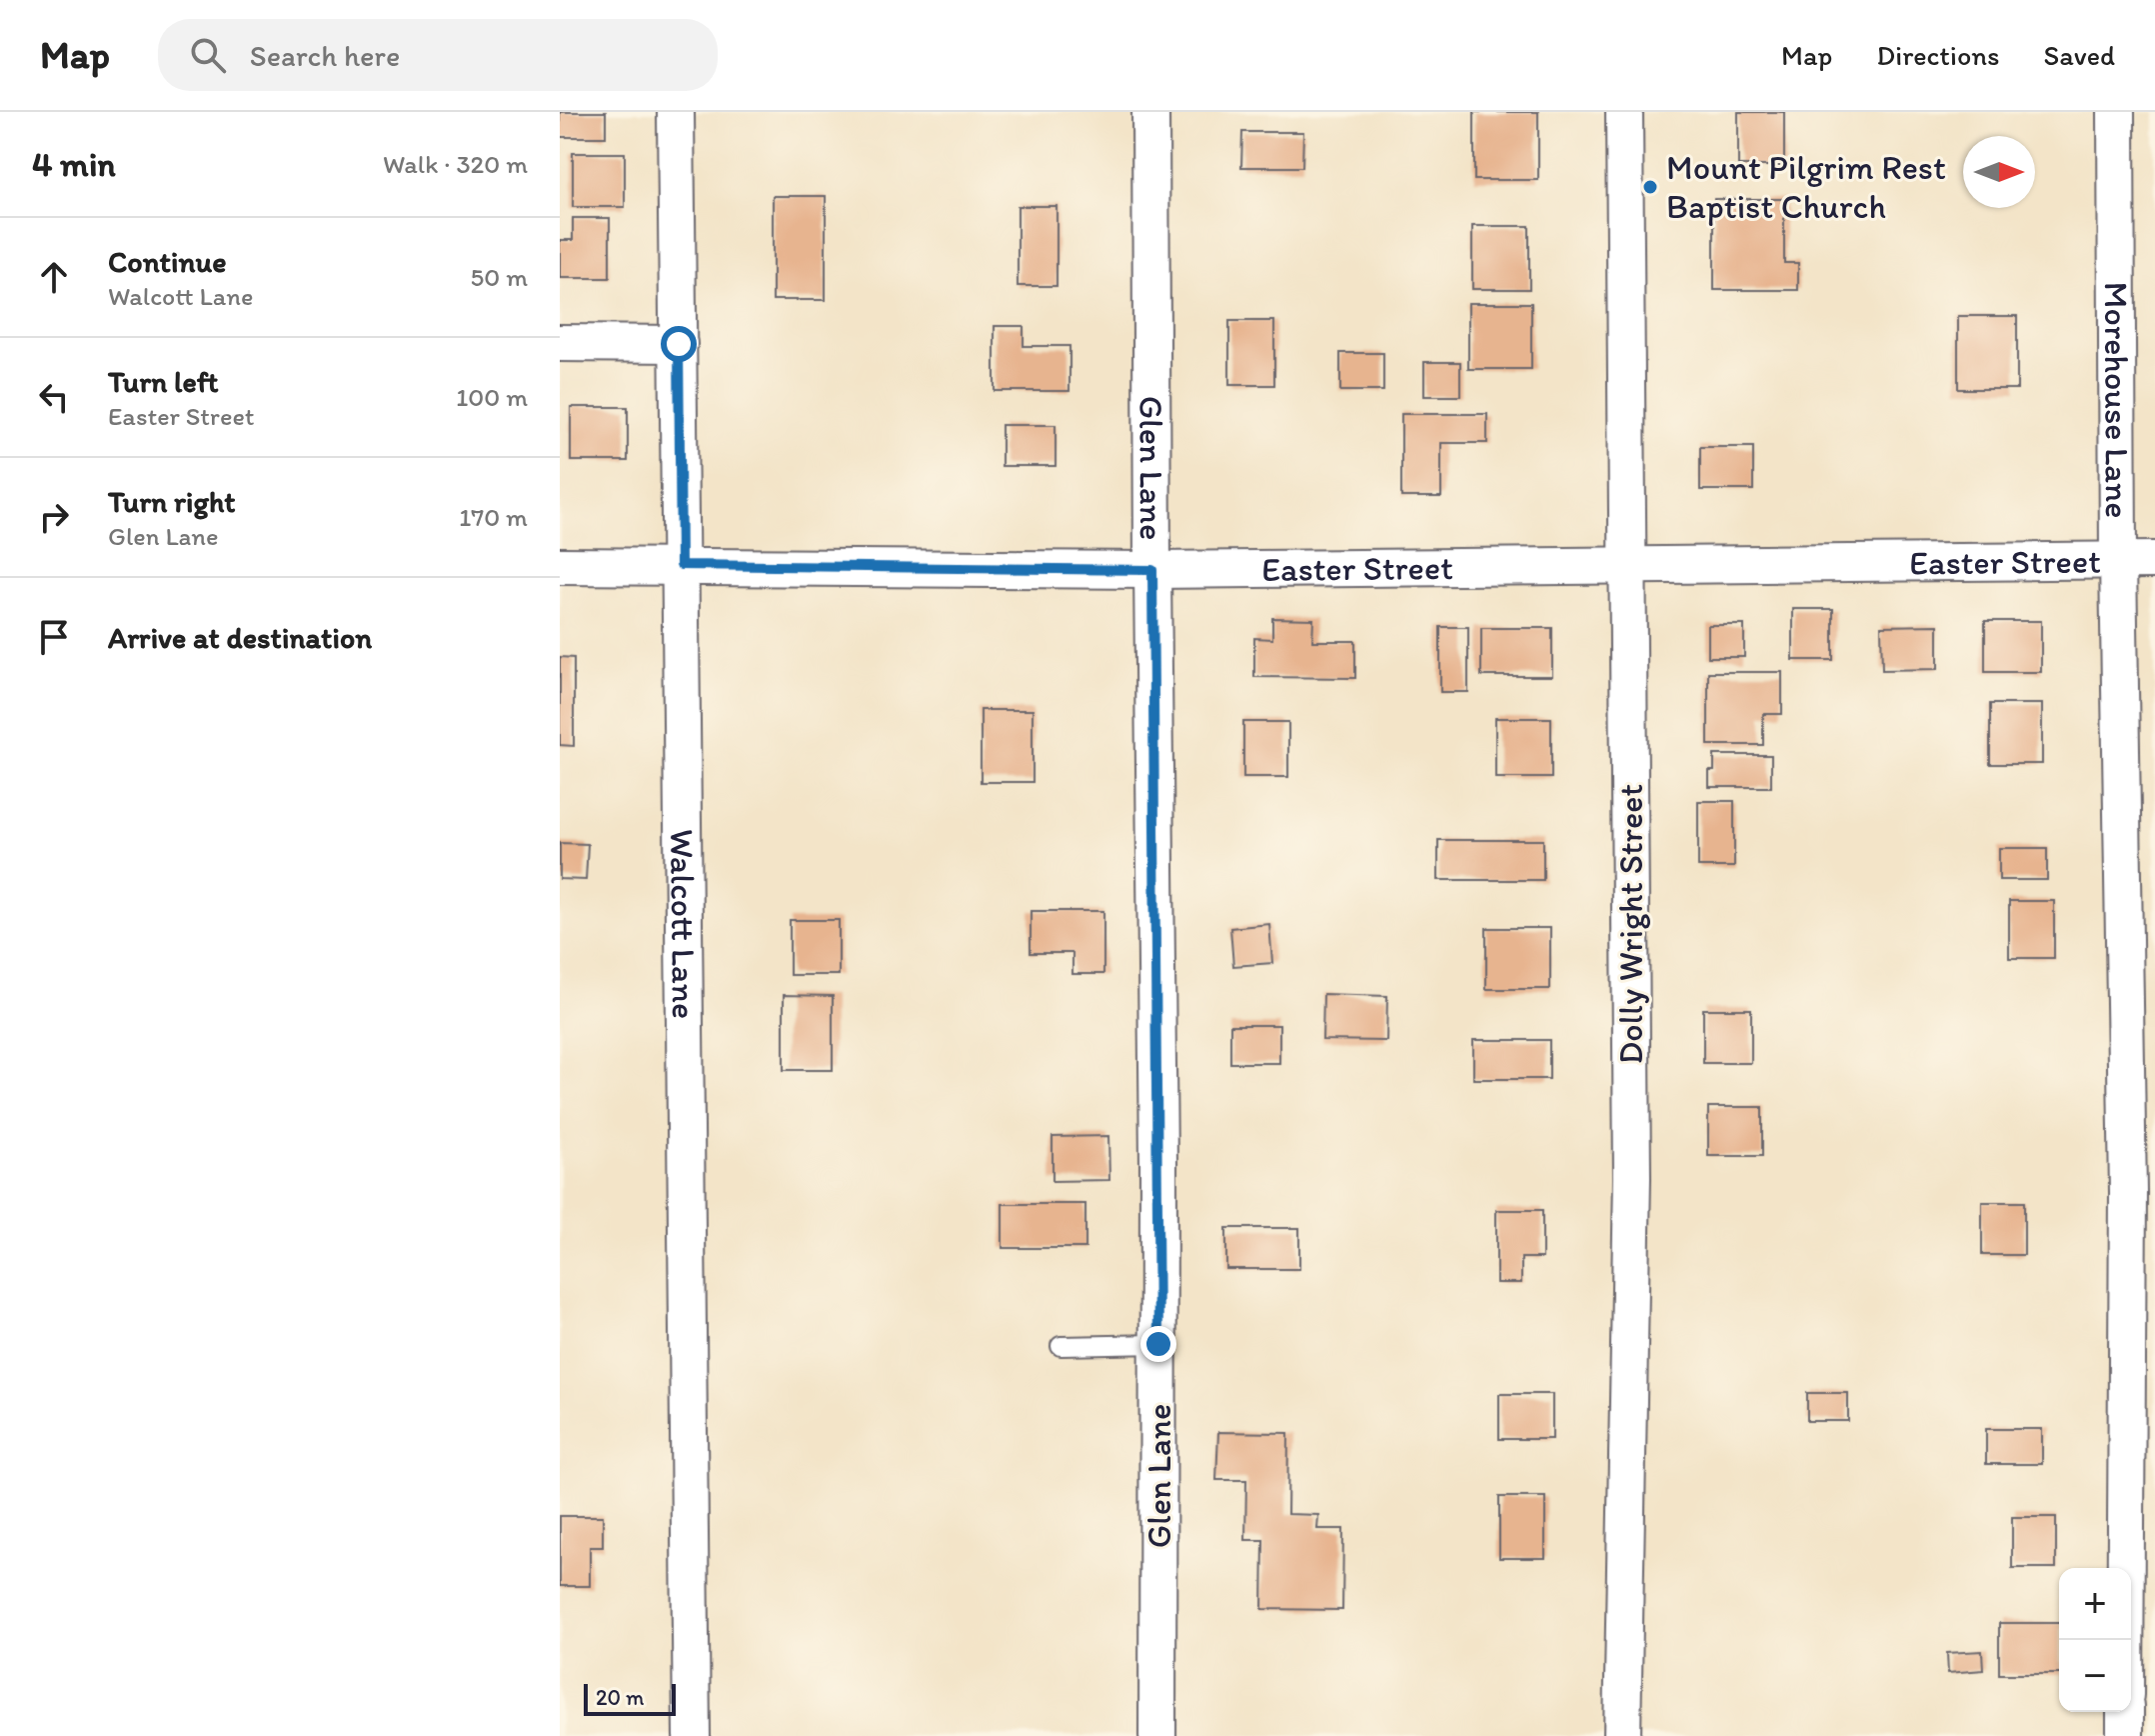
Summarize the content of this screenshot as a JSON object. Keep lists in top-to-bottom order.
{
  "streets": {
    "street": [
      "Morehouse Lane",
      "Glen Lane",
      "Easter Street",
      "Walcott Lane",
      "Dolly Wright Street"
    ]
  },
  "crossings": [
    ["Morehouse Lane", "Easter Street"],
    ["Glen Lane", "Easter Street"],
    ["Easter Street", "Walcott Lane"],
    ["Easter Street", "Dolly Wright Street"]
  ],
  "places": ["Mount Pilgrim Rest Baptist Church"],
  "scale_bar": "20 m",
  "north": "right",
  "page": {
    "header": "Map",
    "search": "Search here",
    "nav": ["Map", "Directions", "Saved"],
    "heading": ["4 min", "Walk · 320 m"],
    "list": [
      ["Continue", "Walcott Lane", "50 m"],
      ["Turn left", "Easter Street", "100 m"],
      ["Turn right", "Glen Lane", "170 m"],
      "Arrive at destination"
    ],
    "map_buttons": ["+", "−"],
    "scale": "20 m"
  }
}
